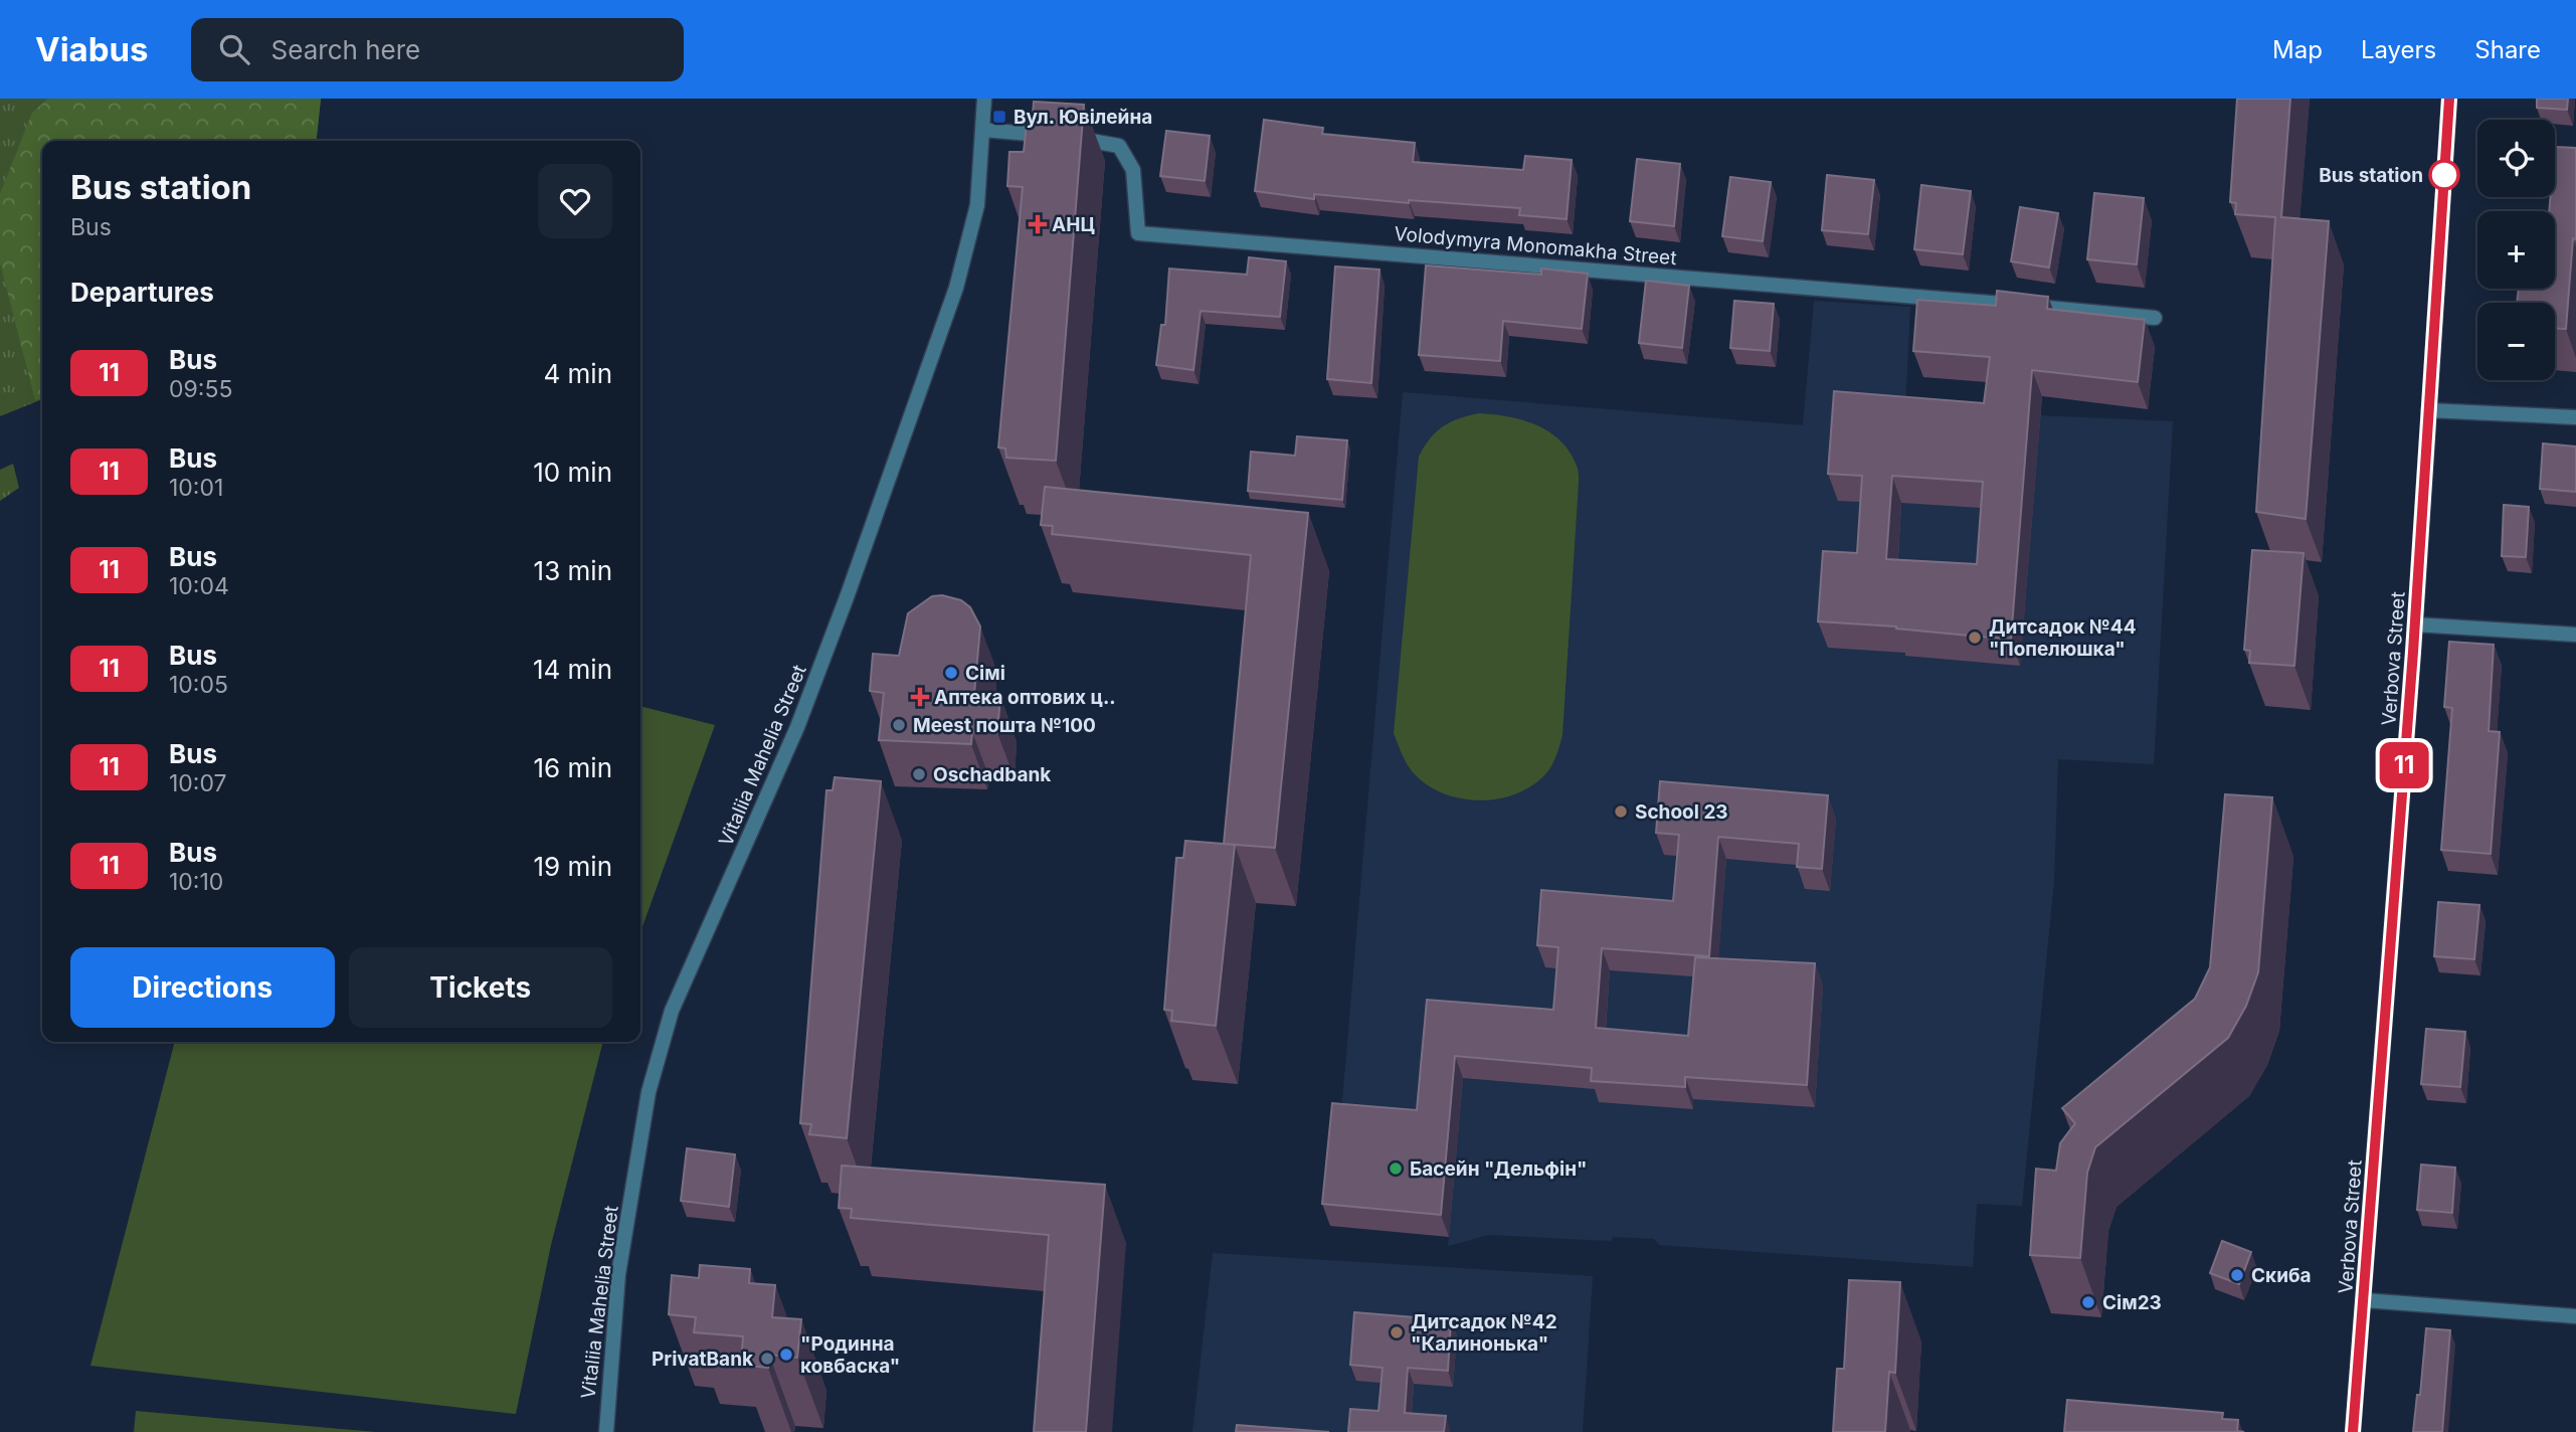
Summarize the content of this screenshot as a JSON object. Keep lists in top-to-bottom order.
{
  "streets": {
    "street": ["Volodymyra Monomakha Street", "Verbova Street", "Vitaliia Mahelia Street"]
  },
  "crossings": [
    ["Volodymyra Monomakha Street", "Vitaliia Mahelia Street"]
  ],
  "places": {
    "transit": ["Вул. Ювілейна"],
    "other": [
      "Bus station",
      "Дитсадок №44 \"Попелюшка\"",
      "Сімі",
      "Meest пошта №100",
      "Oschadbank",
      "School 23",
      "Басейн \"Дельфін\"",
      "Скиба",
      "Сім23",
      "Дитсадок №42 \"Калинонька\"",
      "\"Родинна ковбаска\"",
      "PrivatBank"
    ],
    "health": ["АНЦ", "Аптека оптових ц.."]
  },
  "lines": ["bus line 11"],
  "page": {
    "header": "Viabus",
    "search": "Search here",
    "nav": ["Map", "Layers", "Share"],
    "on_map": "11",
    "map_buttons": ["+", "−"],
    "heading": [
      ["Bus station", "Bus"],
      "Departures"
    ],
    "list": [
      {
        "mark": "11",
        "name": "Bus",
        "note": "09:55",
        "value": "4 min"
      },
      {
        "mark": "11",
        "name": "Bus",
        "note": "10:01",
        "value": "10 min"
      },
      {
        "mark": "11",
        "name": "Bus",
        "note": "10:04",
        "value": "13 min"
      },
      {
        "mark": "11",
        "name": "Bus",
        "note": "10:05",
        "value": "14 min"
      },
      {
        "mark": "11",
        "name": "Bus",
        "note": "10:07",
        "value": "16 min"
      },
      {
        "mark": "11",
        "name": "Bus",
        "note": "10:10",
        "value": "19 min"
      }
    ],
    "buttons": ["Directions", "Tickets"]
  }
}
